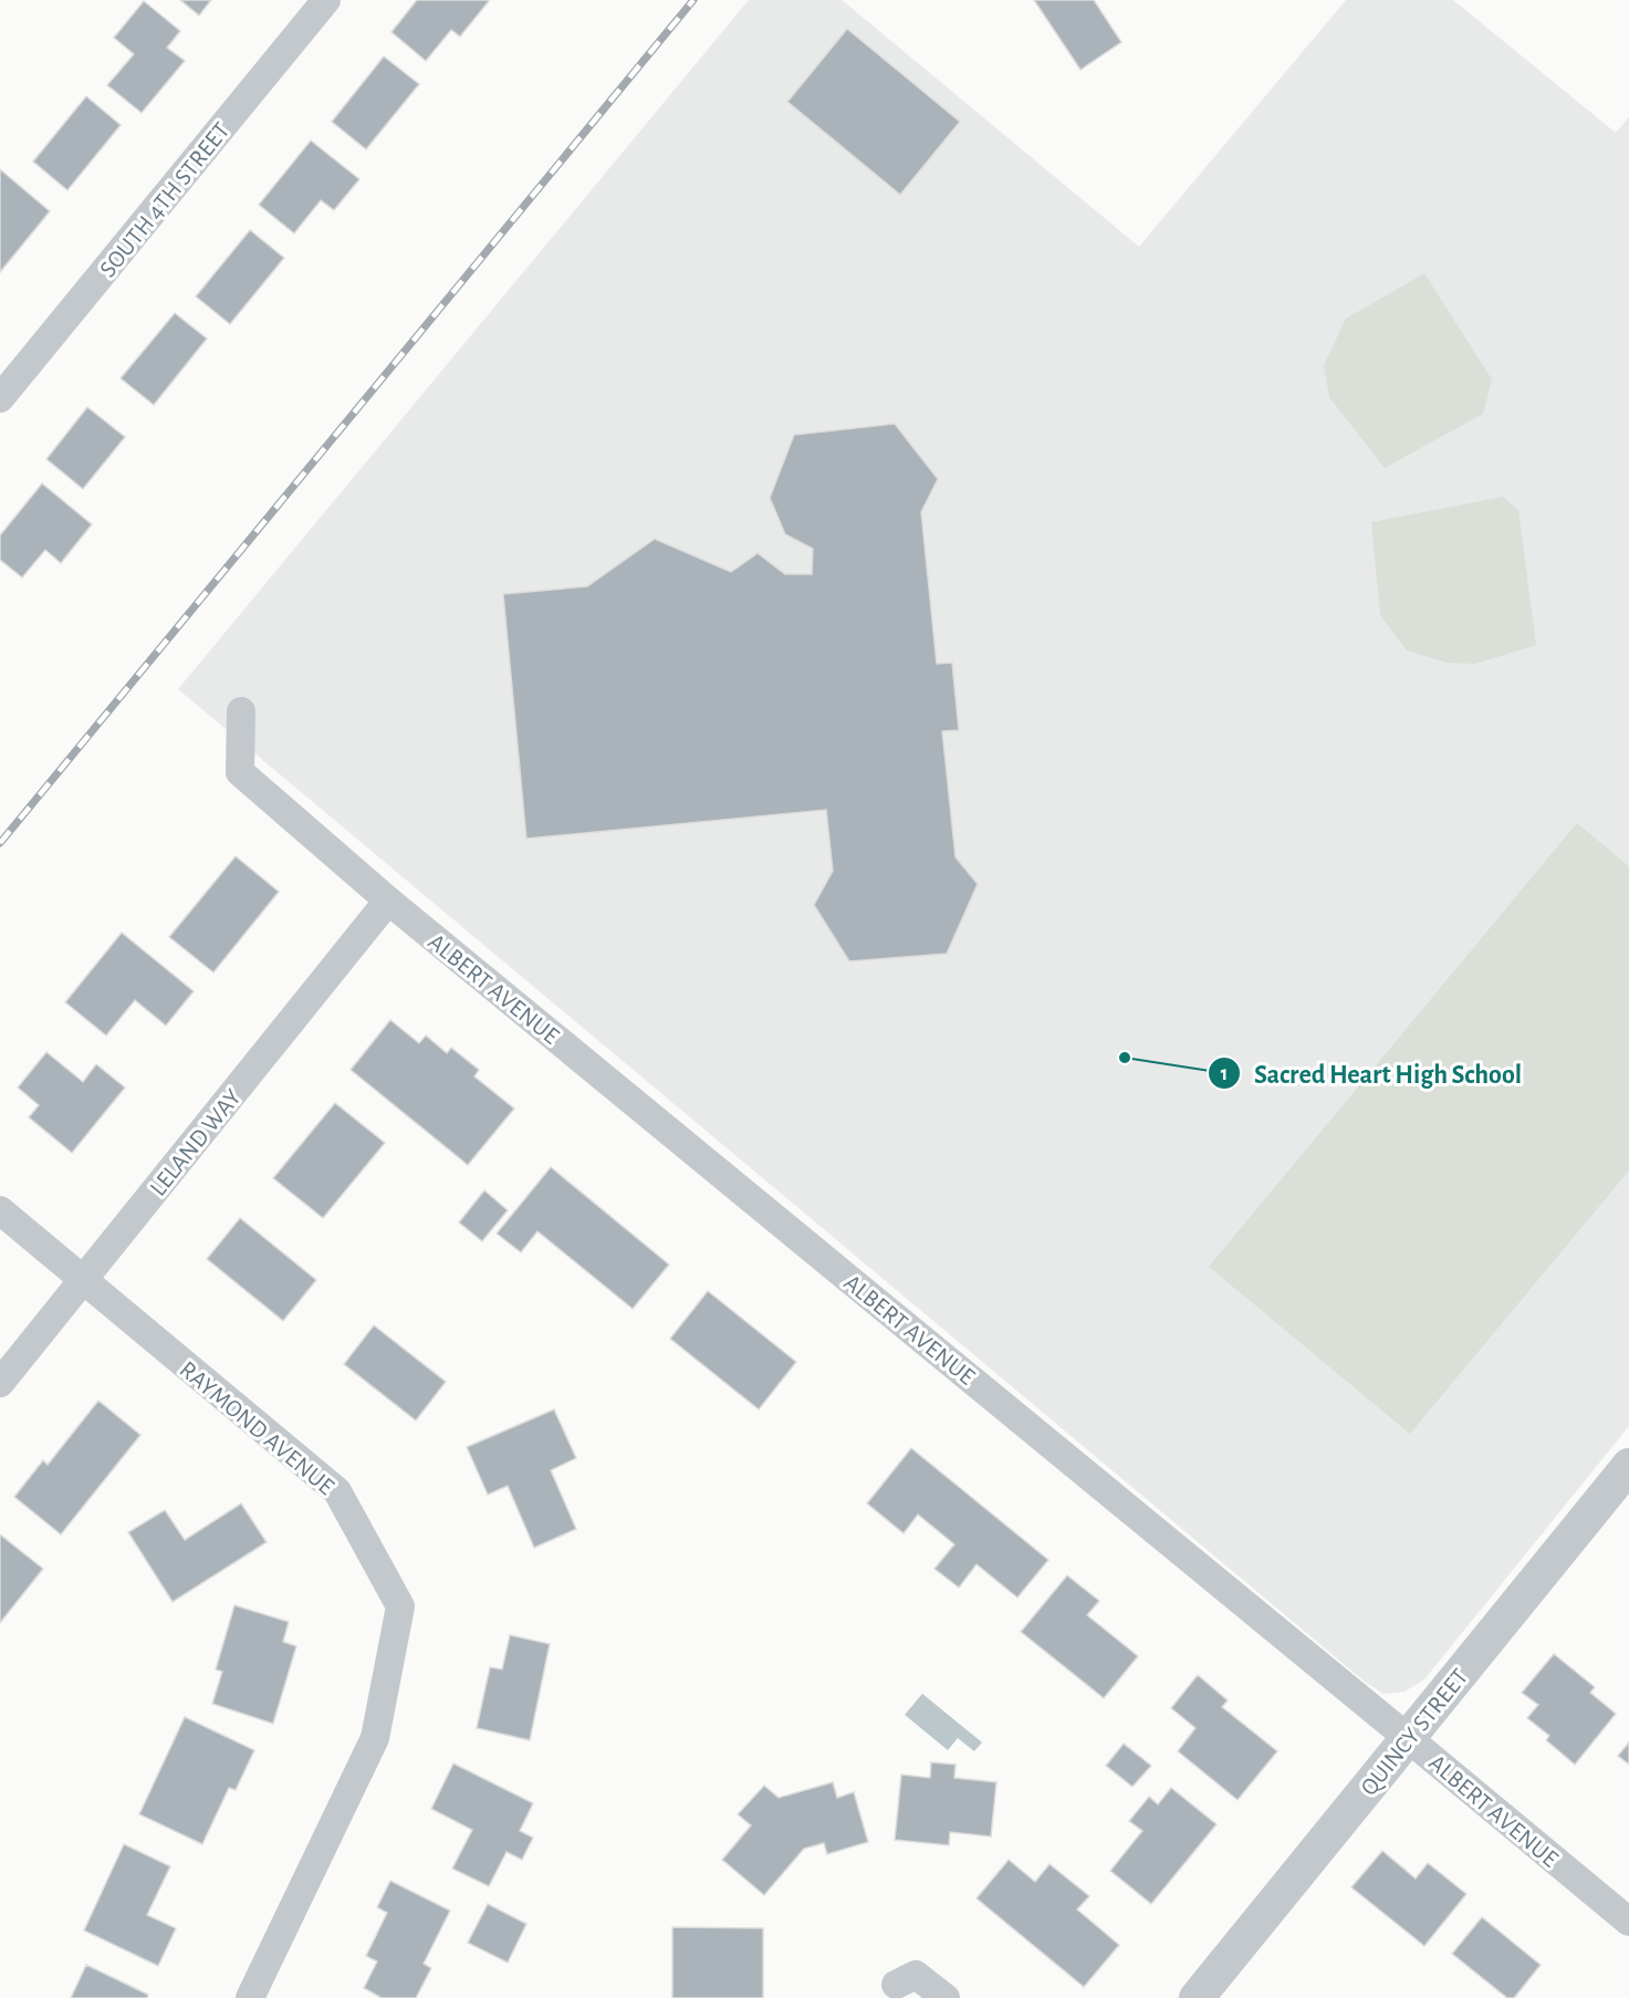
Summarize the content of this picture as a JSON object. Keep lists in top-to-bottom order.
{
  "streets": {
    "street": [
      "SOUTH 4TH STREET",
      "ALBERT AVENUE",
      "LELAND WAY",
      "RAYMOND AVENUE",
      "QUINCY STREET"
    ]
  },
  "crossings": [
    ["ALBERT AVENUE", "LELAND WAY"],
    ["ALBERT AVENUE", "QUINCY STREET"],
    ["LELAND WAY", "RAYMOND AVENUE"]
  ],
  "places": ["Sacred Heart High School"]
}
